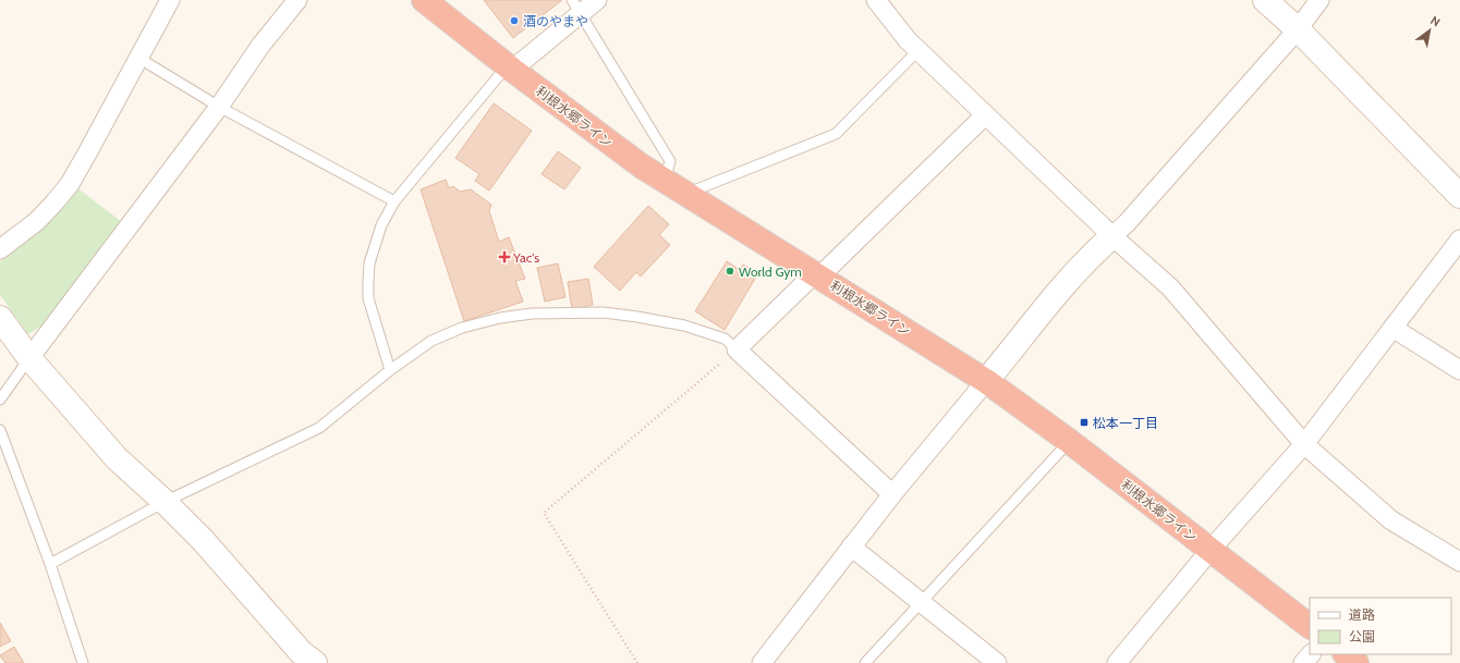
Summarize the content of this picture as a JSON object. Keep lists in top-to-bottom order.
{
  "streets": {
    "highway": ["利根水郷ライン"]
  },
  "places": {
    "other": ["酒のやまや", "World Gym"],
    "health": ["Yac's"],
    "transit": ["松本一丁目"]
  },
  "legend": ["道路", "公園"],
  "north": "top right"
}
